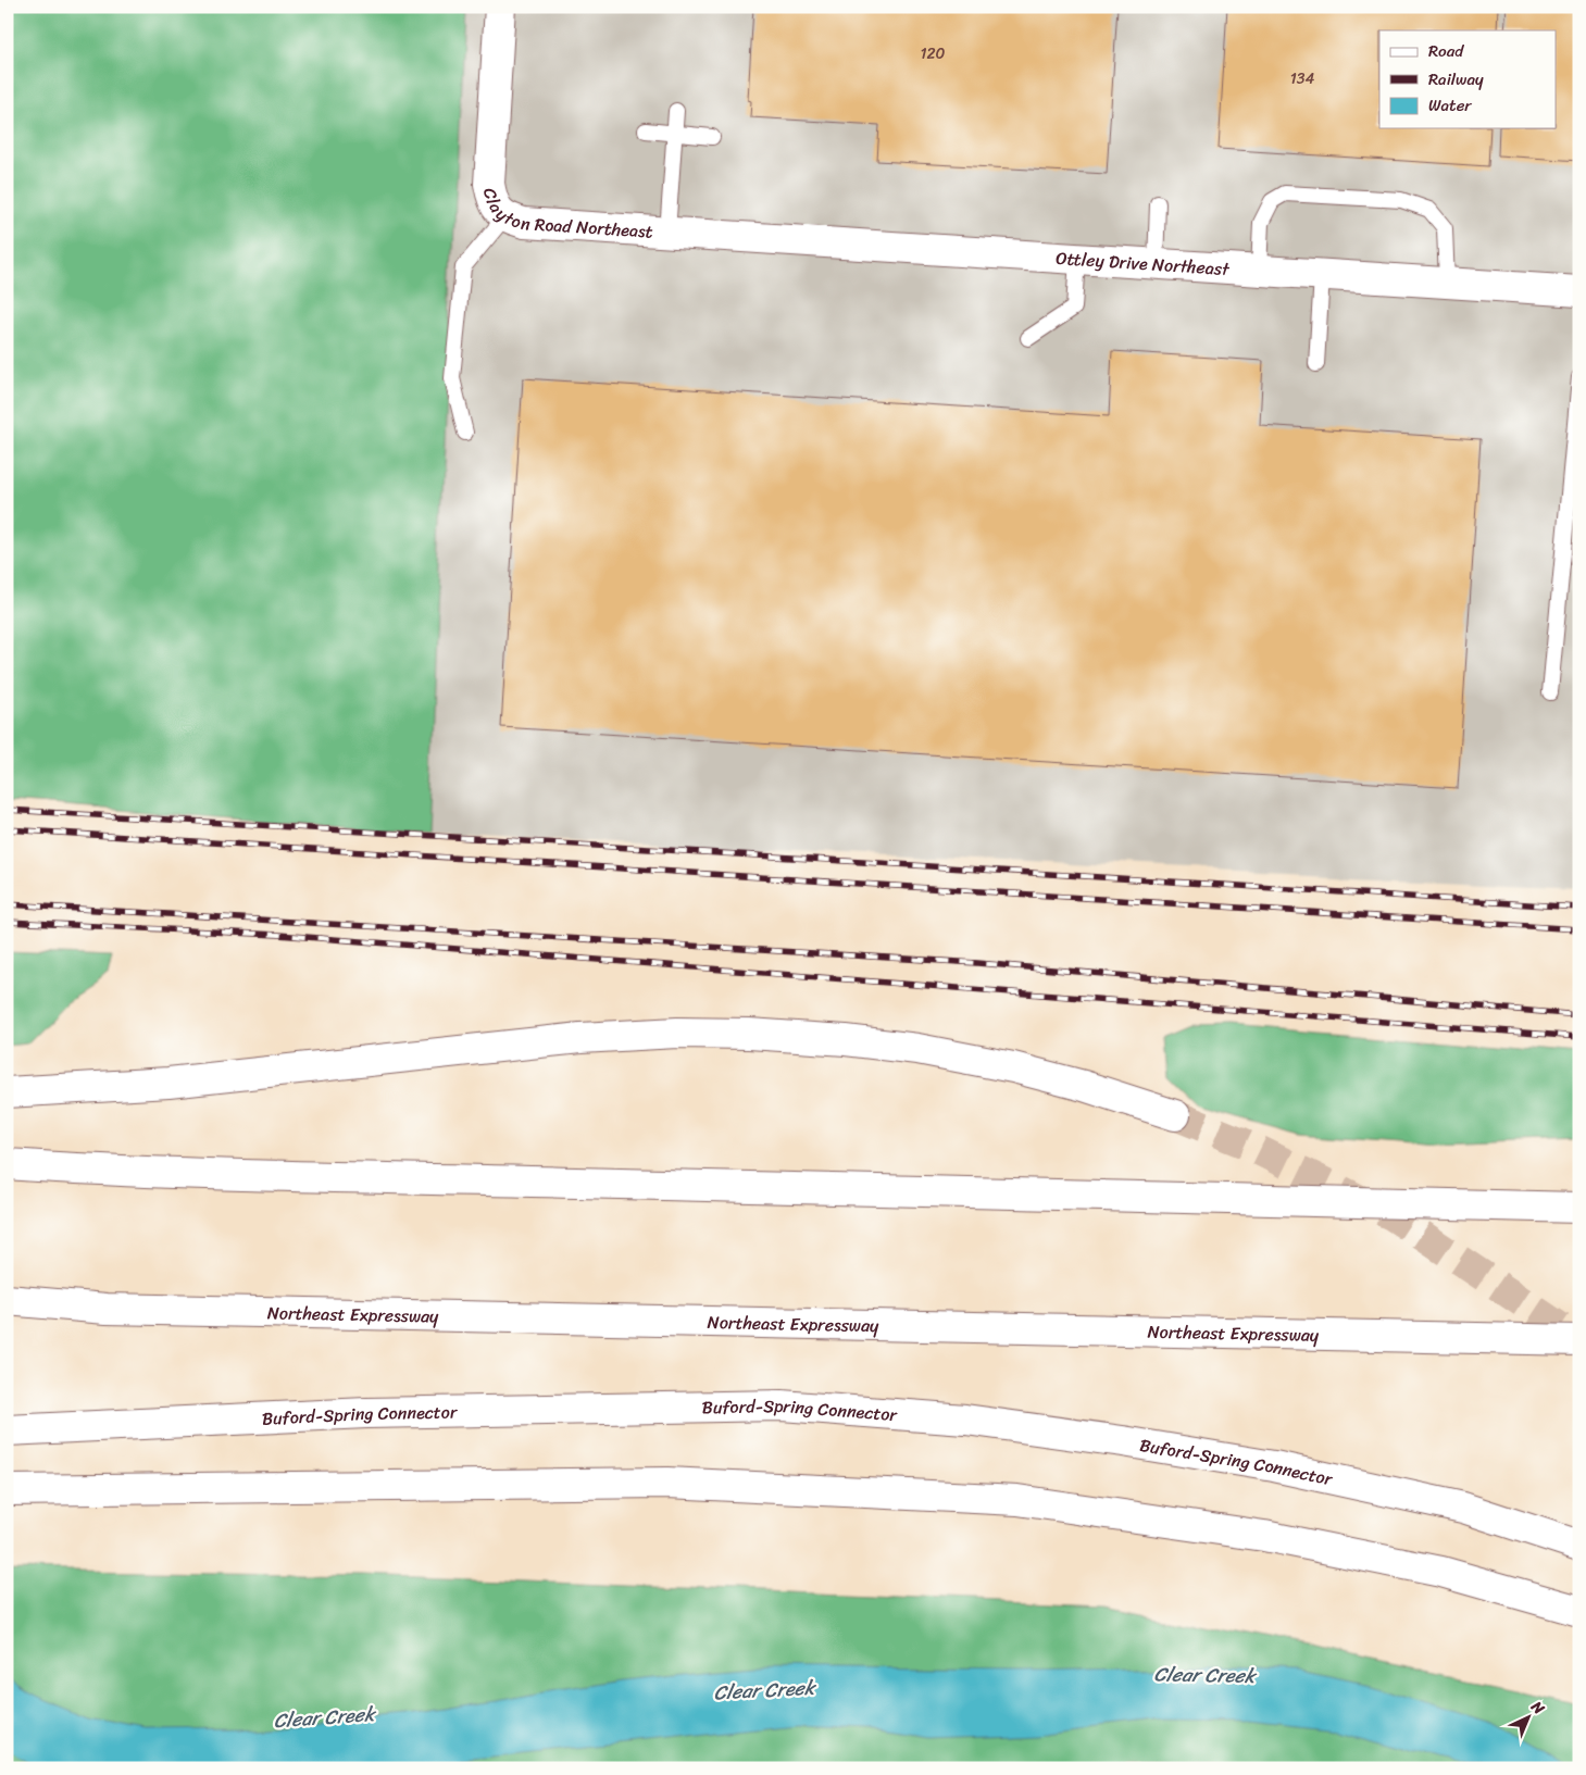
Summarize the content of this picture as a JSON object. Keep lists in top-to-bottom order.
{
  "streets": {
    "main road": [
      "Clayton Road Northeast",
      "Ottley Drive Northeast",
      "Northeast Expressway",
      "Buford-Spring Connector"
    ]
  },
  "crossings": [
    ["Clayton Road Northeast", "Ottley Drive Northeast"]
  ],
  "water": ["Clear Creek"],
  "house_numbers": ["120", "134"],
  "legend": ["Road", "Railway", "Water"],
  "north": "top right"
}
